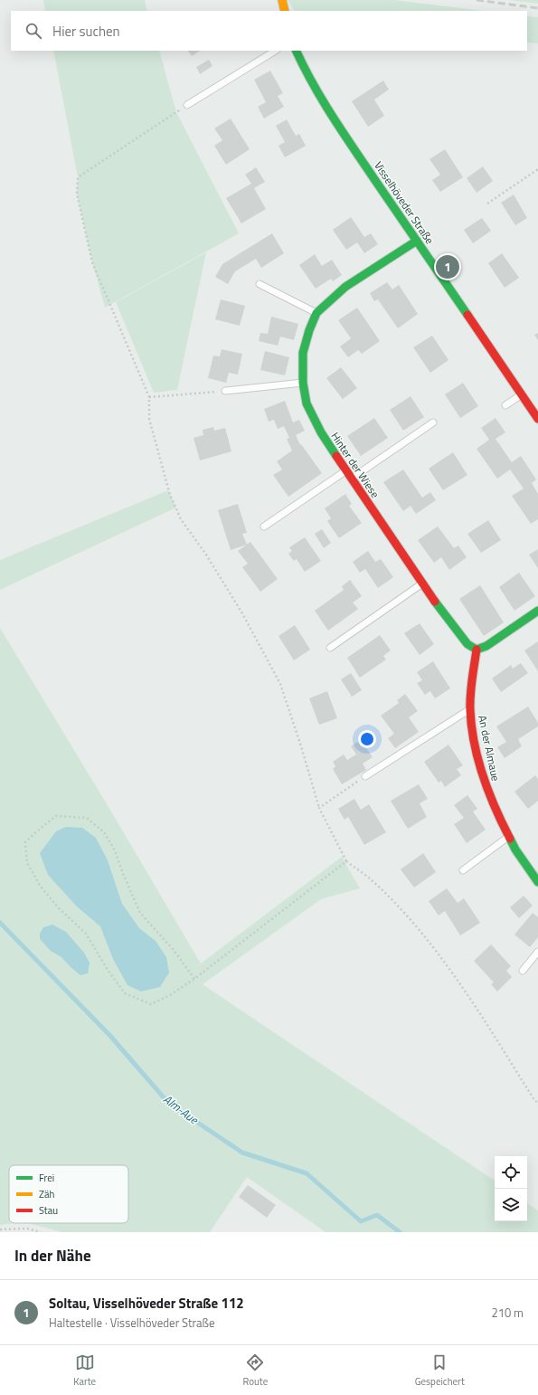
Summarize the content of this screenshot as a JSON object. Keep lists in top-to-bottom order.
{
  "streets": {
    "street": ["Visselhöveder Straße", "Hinter der Wiese", "An der Almaue"]
  },
  "crossings": [
    ["Visselhöveder Straße", "Hinter der Wiese"],
    ["Hinter der Wiese", "An der Almaue"]
  ],
  "water": ["Alm-Aue"],
  "legend": ["Frei", "Zäh", "Stau"],
  "page": {
    "search": "Hier suchen",
    "pins": "1",
    "heading": "In der Nähe",
    "list": [
      {
        "mark": "1",
        "name": "Soltau, Visselhöveder Straße 112",
        "note": "Haltestelle · Visselhöveder Straße",
        "value": "210 m"
      }
    ],
    "nav": ["Karte", "Route", "Gespeichert"]
  }
}
